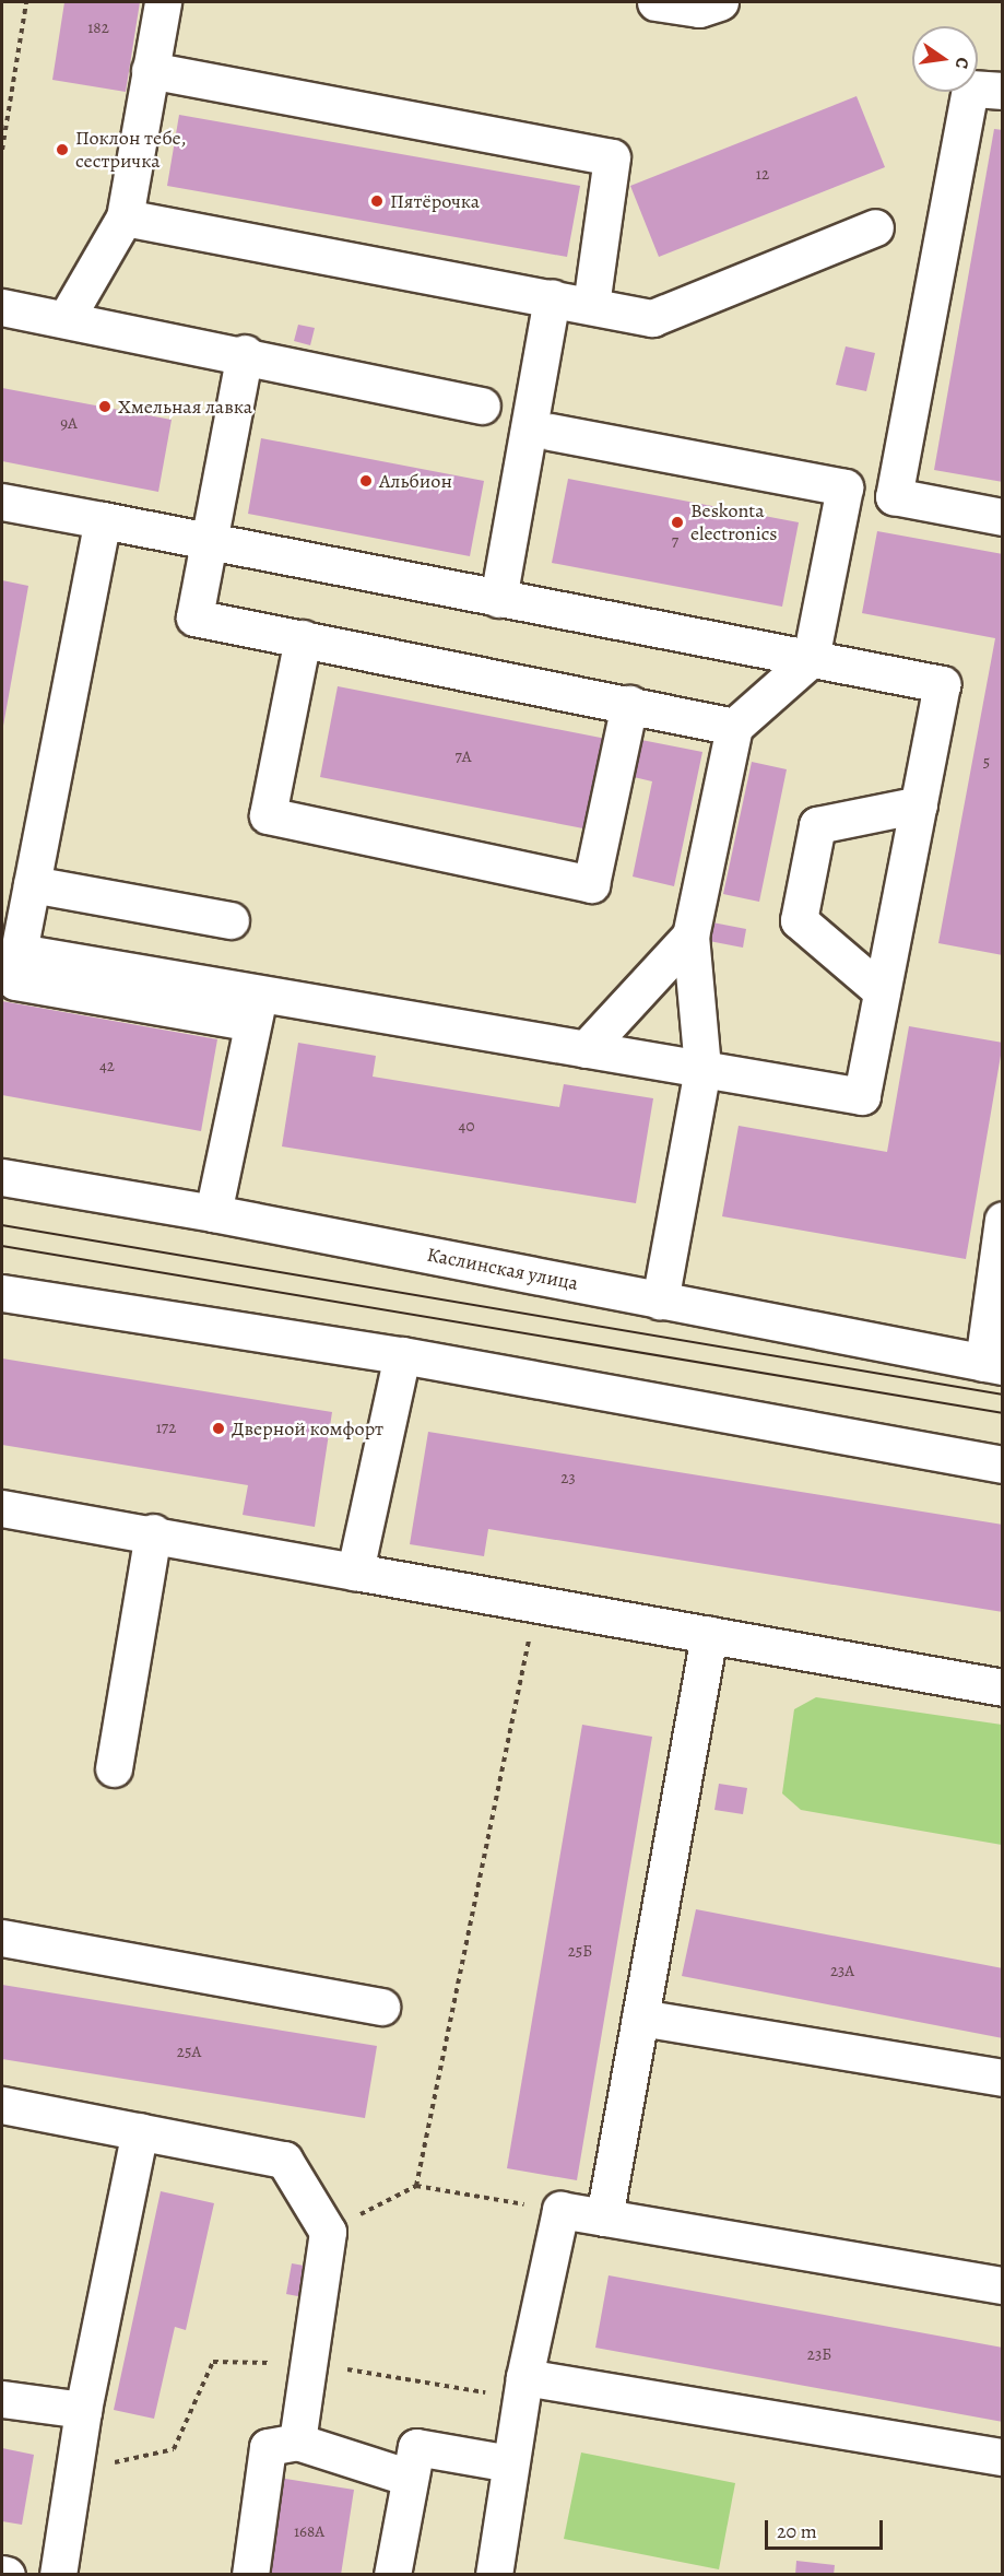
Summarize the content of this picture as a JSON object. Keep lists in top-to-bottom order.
{
  "streets": {
    "main road": ["Каслинская улица"]
  },
  "places": [
    "Поклон тебе, сестричка",
    "Пятёрочка",
    "Хмельная лавка",
    "Альбион",
    "Beskonta electronics",
    "Дверной комфорт"
  ],
  "house_numbers": [
    "182",
    "12",
    "9А",
    "7",
    "7А",
    "5",
    "42",
    "40",
    "172",
    "23",
    "25Б",
    "23А",
    "25А",
    "23Б",
    "168А"
  ],
  "scale_bar": "20 m",
  "north": "right"
}
